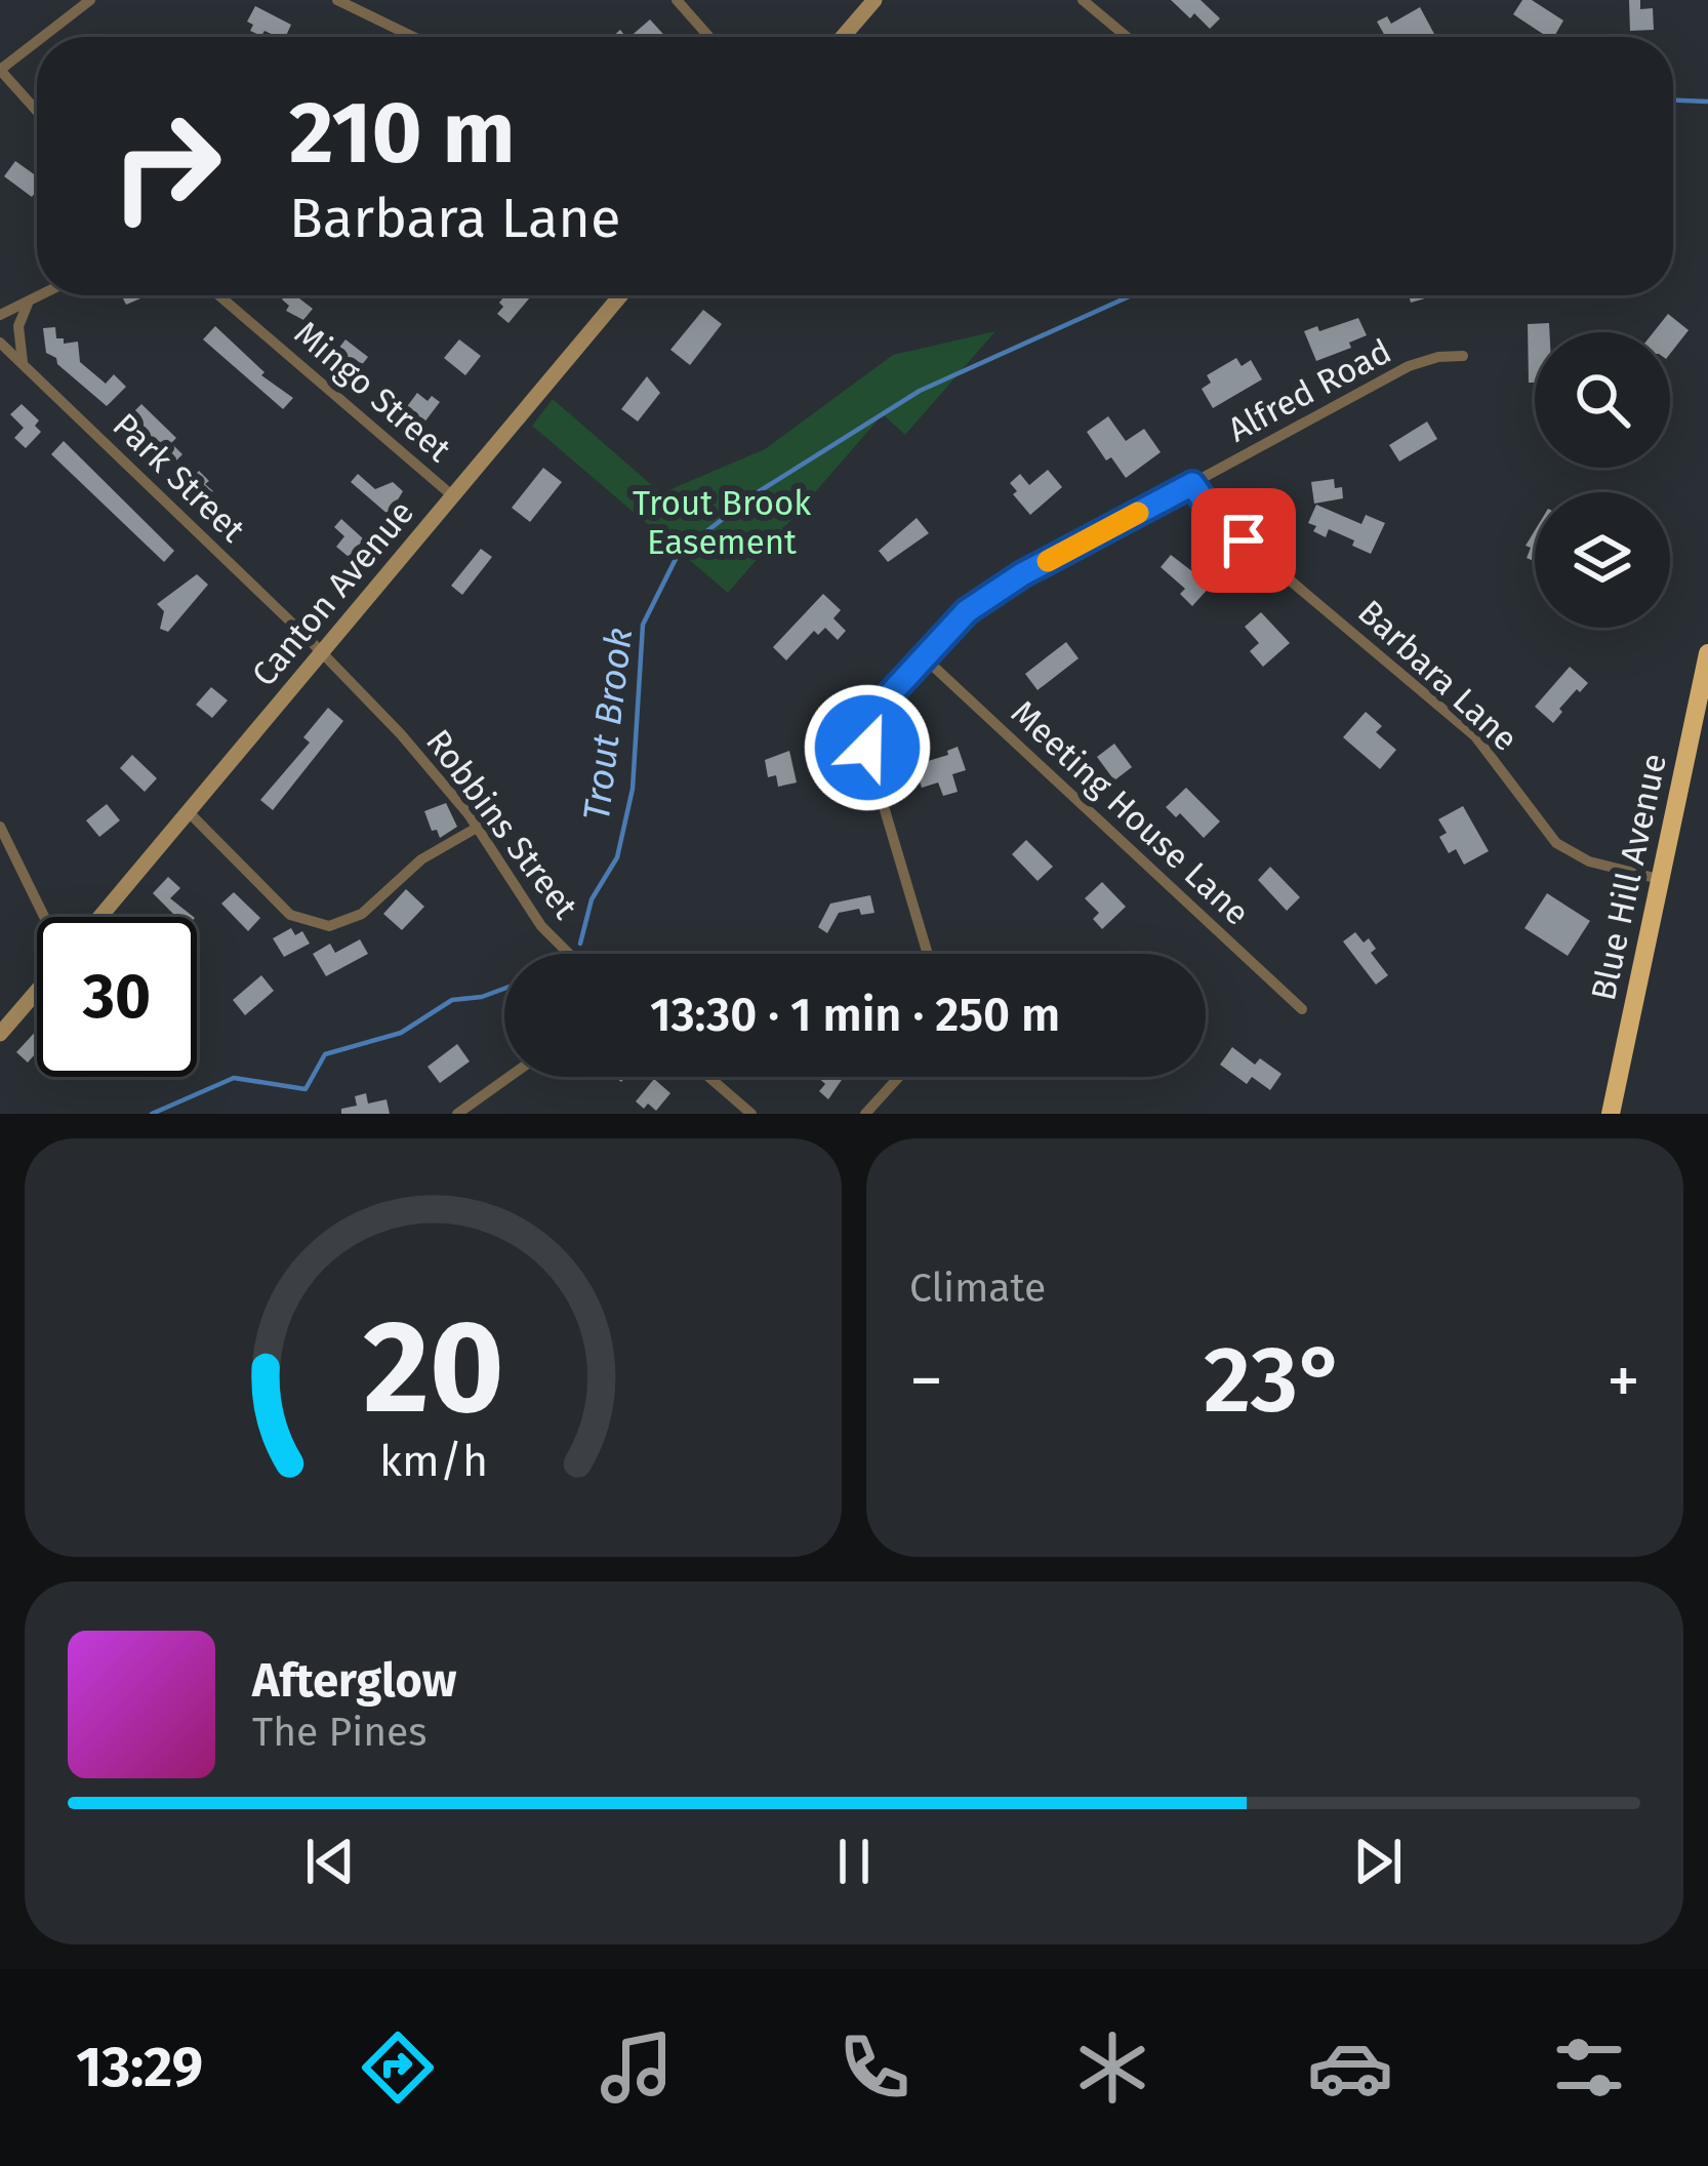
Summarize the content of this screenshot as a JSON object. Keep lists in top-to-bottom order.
{
  "streets": {
    "highway": ["Blue Hill Avenue"],
    "main road": ["Canton Avenue"],
    "street": [
      "Alfred Road",
      "Mingo Street",
      "Park Street",
      "Barbara Lane",
      "Meeting House Lane",
      "Robbins Street"
    ]
  },
  "crossings": [
    ["Alfred Road", "Barbara Lane"],
    ["Alfred Road", "Meeting House Lane"],
    ["Mingo Street", "Canton Avenue"],
    ["Park Street", "Canton Avenue"],
    ["Park Street", "Robbins Street"],
    ["Canton Avenue", "Robbins Street"],
    ["Barbara Lane", "Blue Hill Avenue"]
  ],
  "water": ["Trout Brook"],
  "parks": ["Trout Brook Easement"],
  "page": {
    "turn": ["210 m", "Barbara Lane"],
    "limit": "30",
    "trip": "13:30 · 1 min · 250 m",
    "tile": "Climate",
    "heat": ["−", "23°", "+"],
    "song": ["Afterglow", "The Pines"],
    "tabs": "13:29",
    "gauge": ["20", "km/h"]
  }
}
